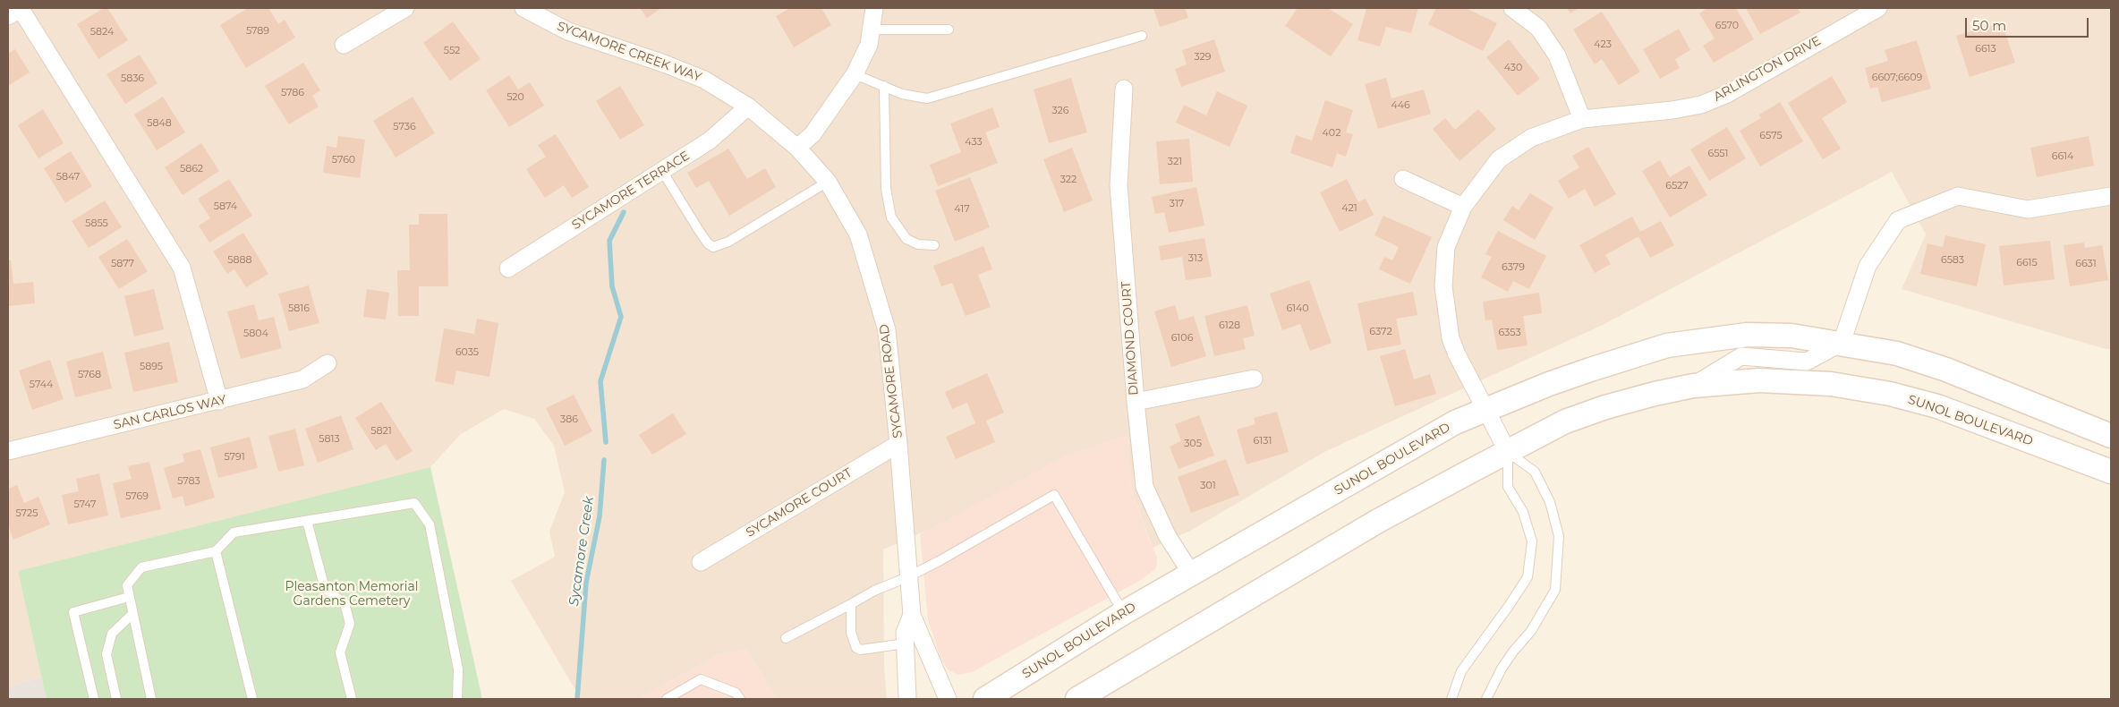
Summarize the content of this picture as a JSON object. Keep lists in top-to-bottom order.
{
  "streets": {
    "main road": ["SUNOL BOULEVARD"],
    "street": [
      "SYCAMORE CREEK WAY",
      "ARLINGTON DRIVE",
      "SYCAMORE TERRACE",
      "DIAMOND COURT",
      "SYCAMORE ROAD",
      "SAN CARLOS WAY",
      "SYCAMORE COURT"
    ]
  },
  "crossings": [
    ["SYCAMORE CREEK WAY", "SYCAMORE TERRACE"],
    ["SYCAMORE CREEK WAY", "SYCAMORE ROAD"],
    ["ARLINGTON DRIVE", "SUNOL BOULEVARD"],
    ["DIAMOND COURT", "SUNOL BOULEVARD"],
    ["SYCAMORE ROAD", "SYCAMORE COURT"]
  ],
  "water": ["Sycamore Creek"],
  "parks": ["Pleasanton Memorial Gardens Cemetery"],
  "house_numbers": [
    "6570",
    "5789",
    "5824",
    "423",
    "6613",
    "552",
    "329",
    "430",
    "6607;6609",
    "5836",
    "5786",
    "520",
    "446",
    "326",
    "5848",
    "5736",
    "402",
    "6575",
    "433",
    "6551",
    "6614",
    "5760",
    "321",
    "5862",
    "5847",
    "322",
    "6527",
    "317",
    "5874",
    "421",
    "417",
    "5855",
    "313",
    "5888",
    "6583",
    "6615",
    "5877",
    "6631",
    "6379",
    "5816",
    "6140",
    "6128",
    "6372",
    "6353",
    "5804",
    "6106",
    "6035",
    "5895",
    "5768",
    "5744",
    "386",
    "5821",
    "5813",
    "6131",
    "305",
    "5791",
    "5783",
    "301",
    "5769",
    "5747",
    "5725"
  ],
  "scale_bar": "50 m"
}
